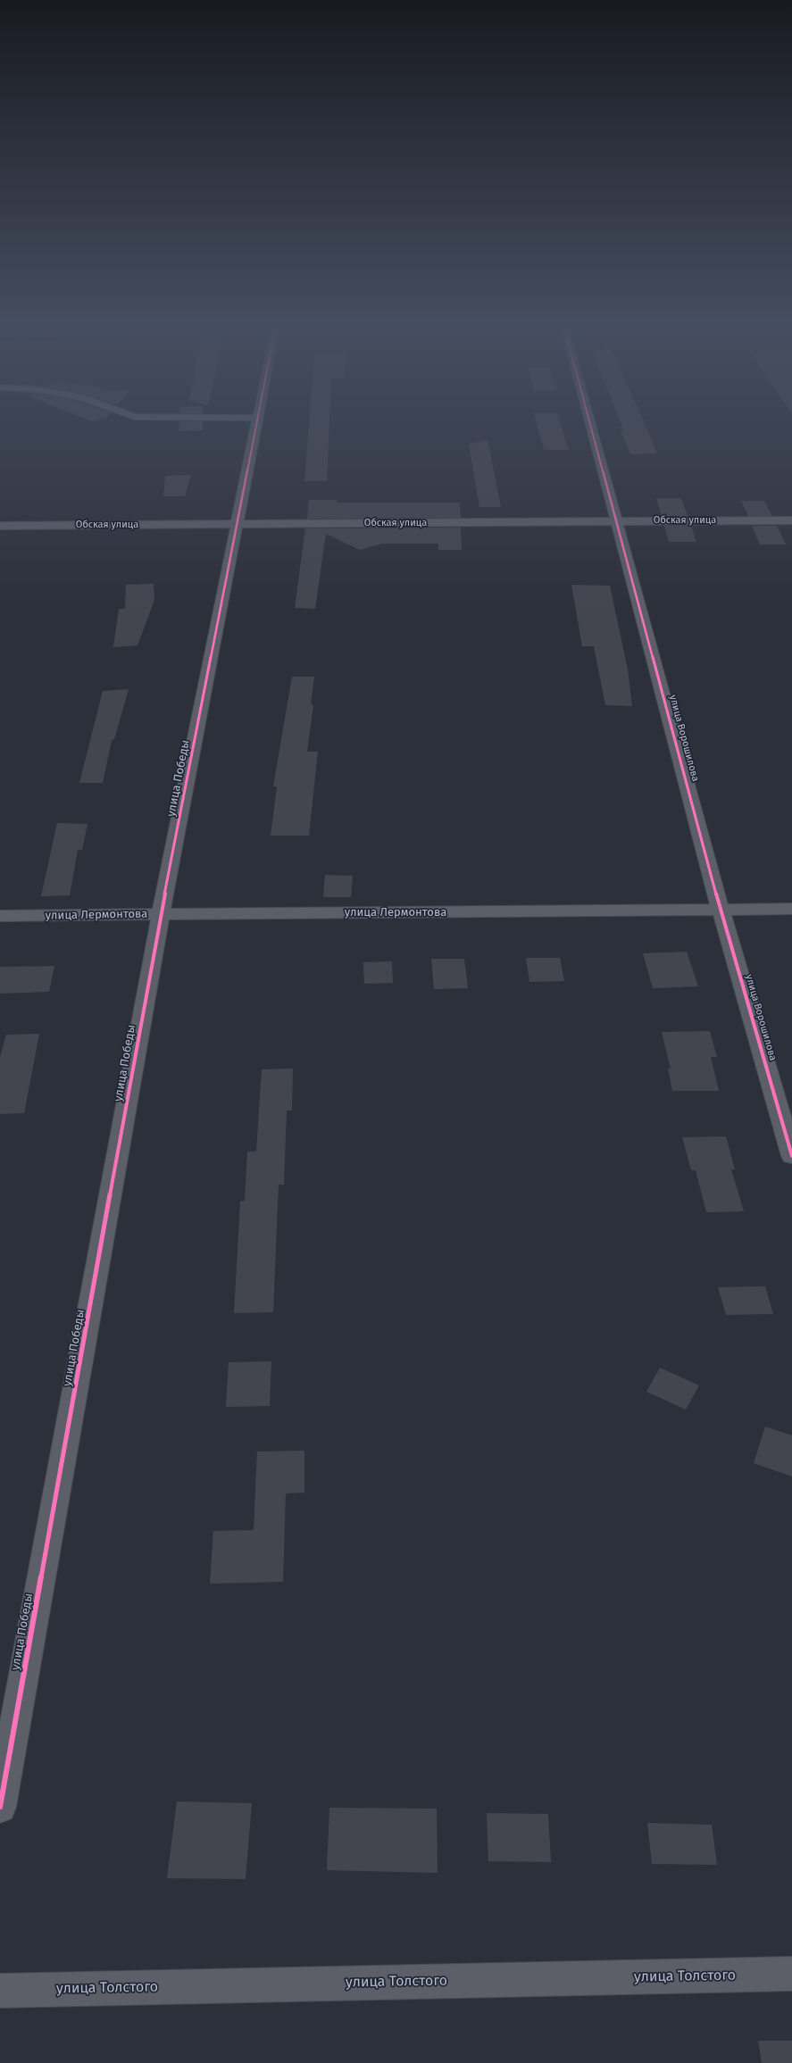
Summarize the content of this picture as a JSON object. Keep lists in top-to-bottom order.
{
  "streets": {
    "street": [
      "Обская улица",
      "улица Ворошилова",
      "улица Победы",
      "улица Лермонтова",
      "улица Толстого"
    ]
  },
  "crossings": [
    ["Обская улица", "улица Ворошилова"],
    ["Обская улица", "улица Победы"],
    ["улица Ворошилова", "улица Лермонтова"],
    ["улица Победы", "улица Лермонтова"]
  ]
}
